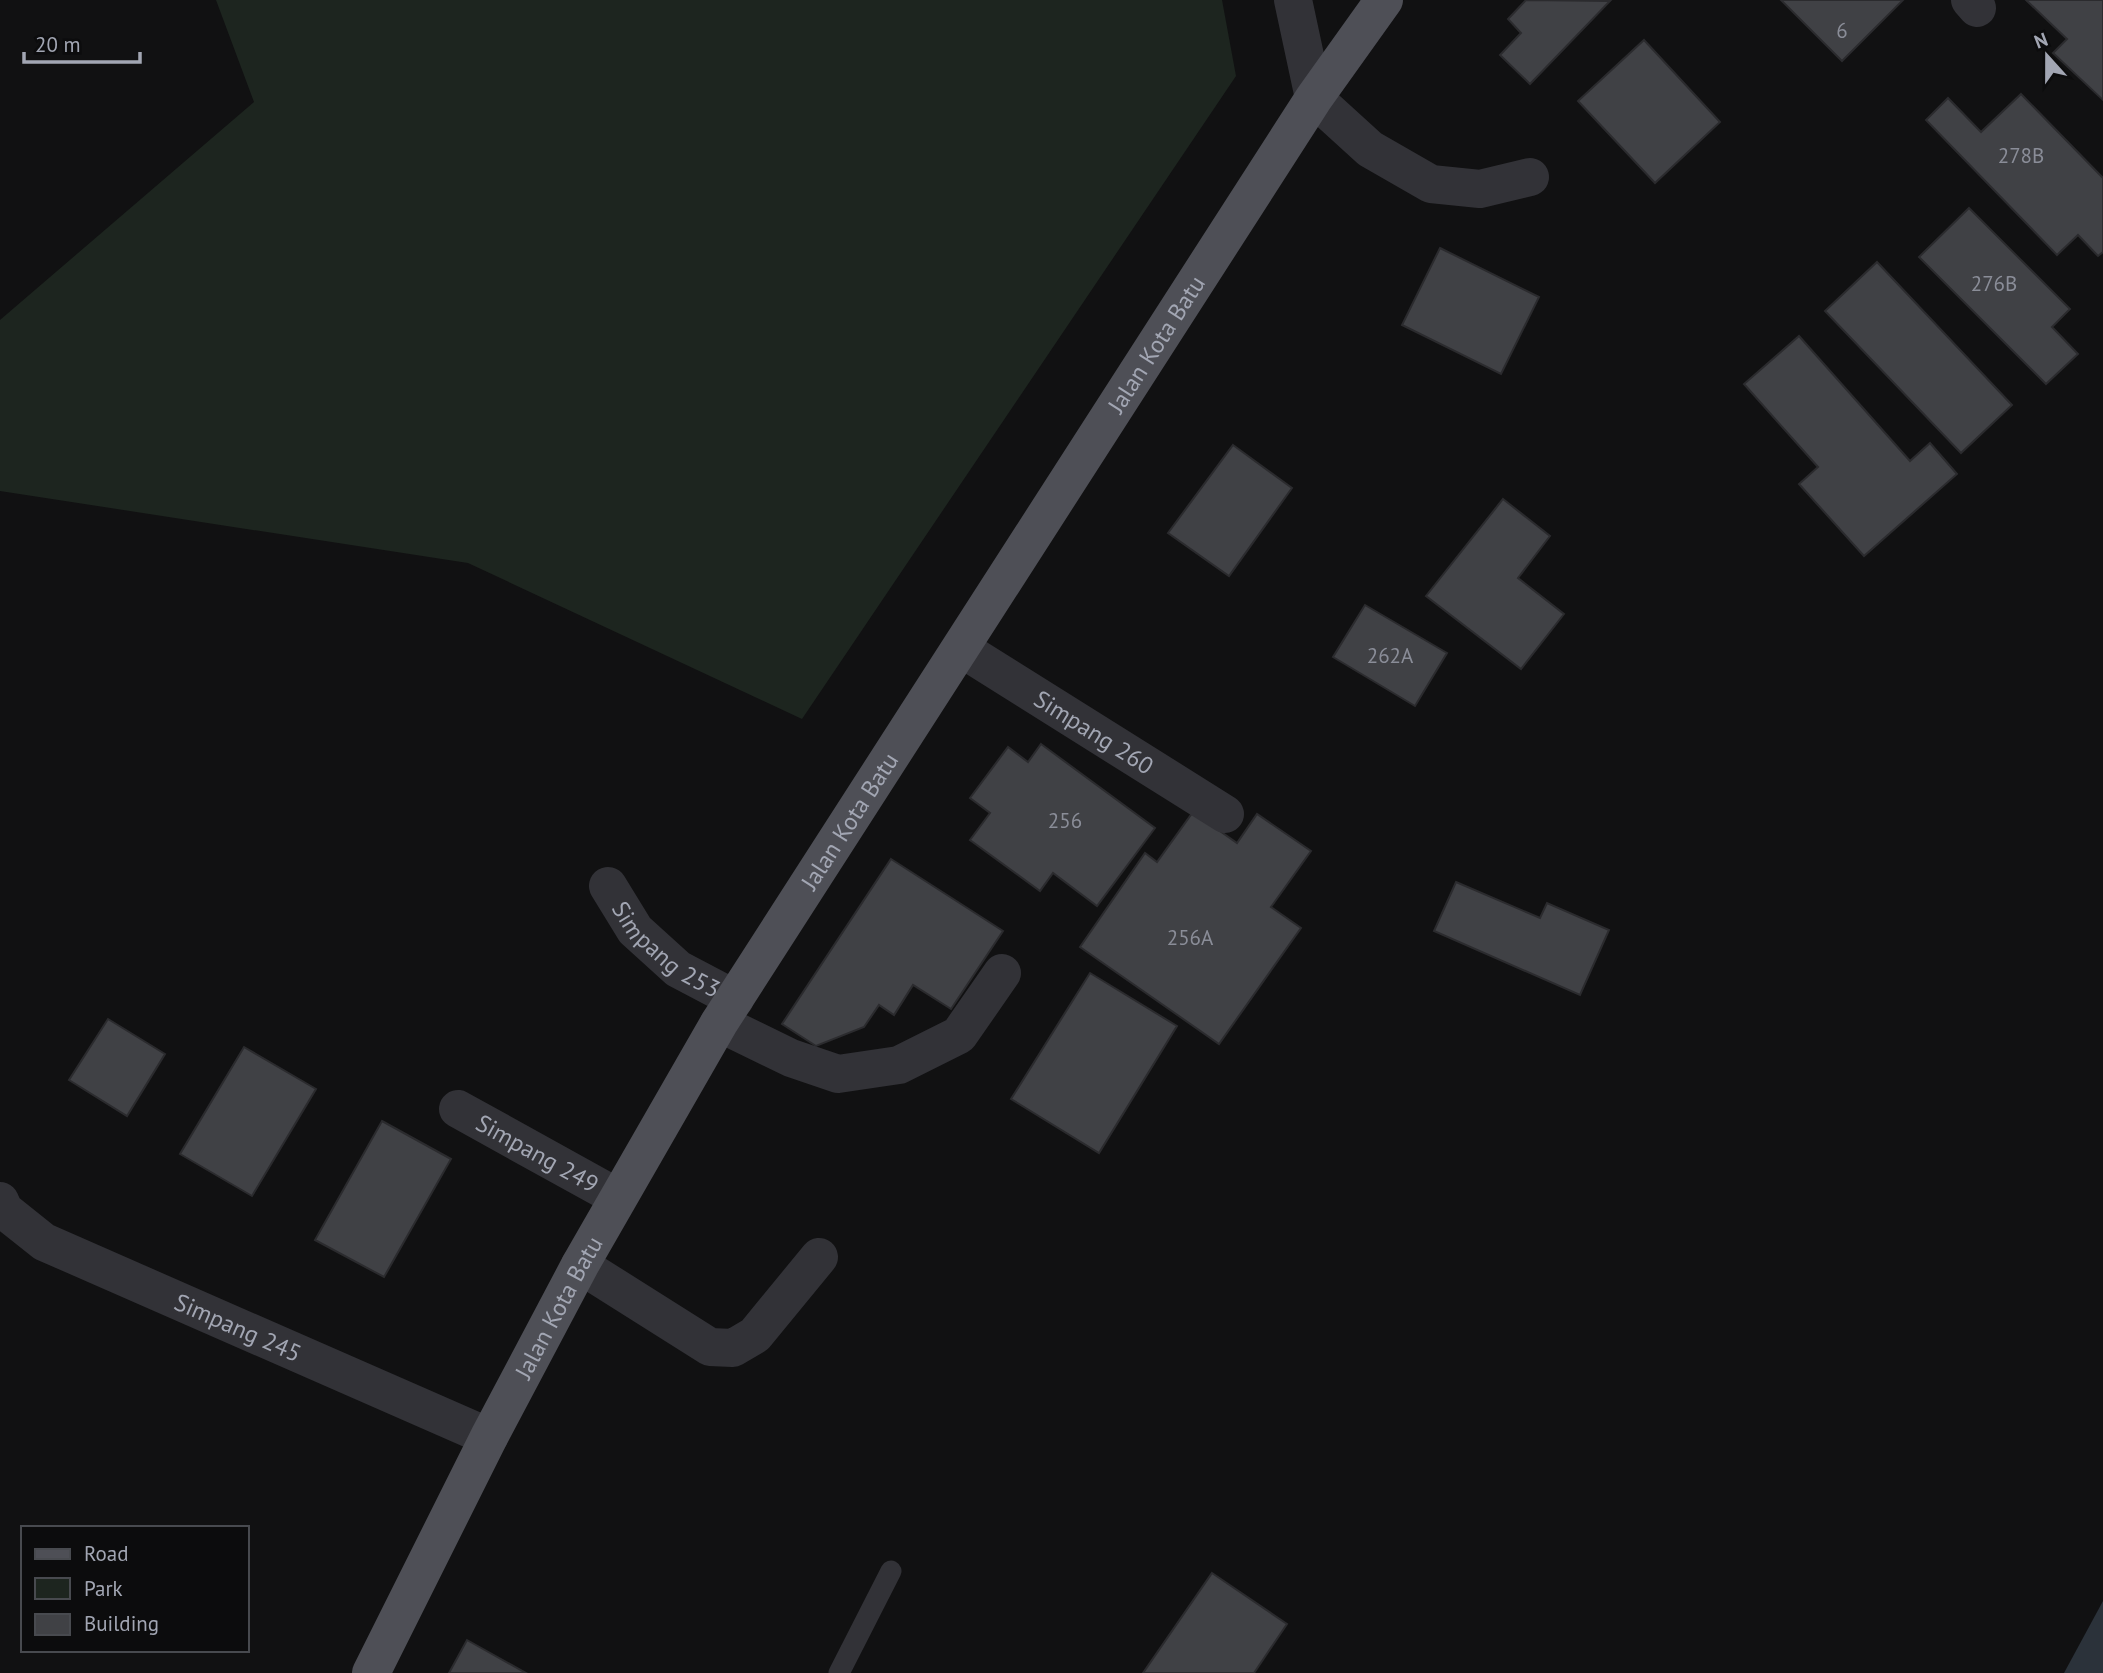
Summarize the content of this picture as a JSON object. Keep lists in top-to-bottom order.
{
  "streets": {
    "main road": ["Jalan Kota Batu"],
    "street": [
      "Simpang 260",
      "Simpang 253",
      "Simpang 249",
      "Simpang 245"
    ]
  },
  "crossings": [
    ["Jalan Kota Batu", "Simpang 260"],
    ["Jalan Kota Batu", "Simpang 253"],
    ["Jalan Kota Batu", "Simpang 249"],
    ["Jalan Kota Batu", "Simpang 245"]
  ],
  "house_numbers": [
    "6",
    "278B",
    "276B",
    "262A",
    "256",
    "256A"
  ],
  "legend": ["Road", "Park", "Building"],
  "scale_bar": "20 m",
  "north": "top"
}
